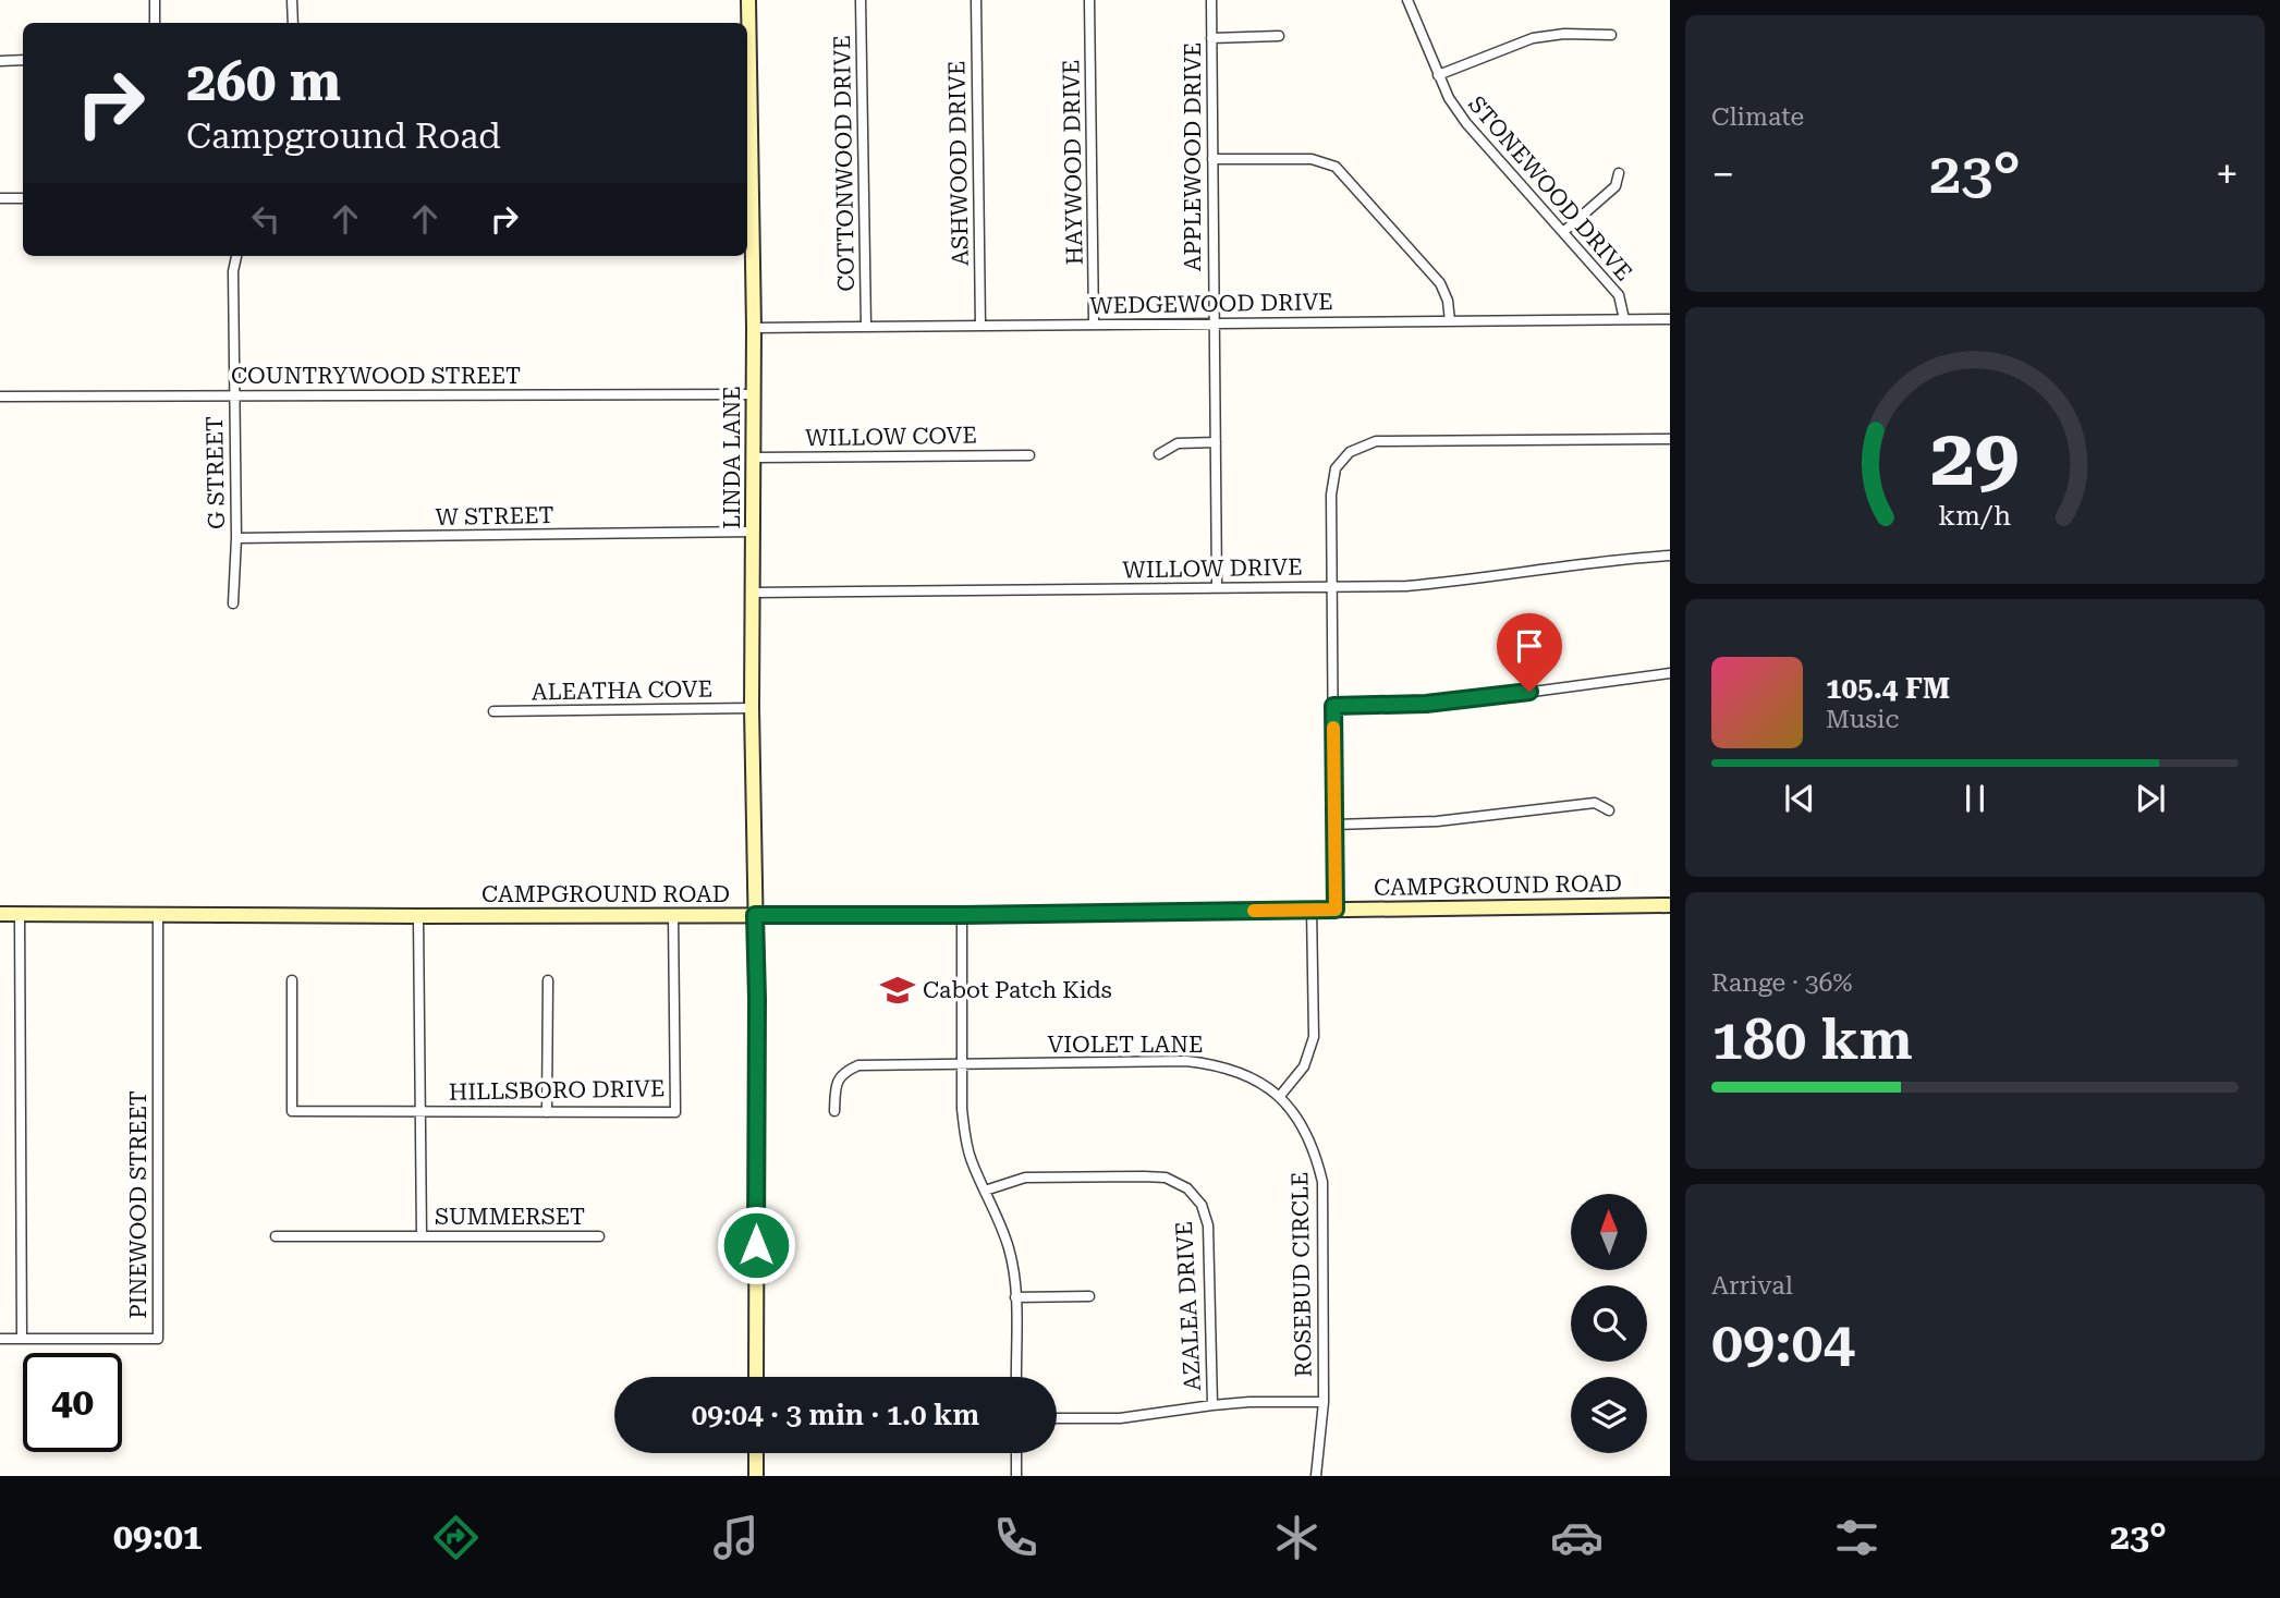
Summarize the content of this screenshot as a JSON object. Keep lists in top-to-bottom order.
{
  "streets": {
    "street": [
      "APPLEWOOD DRIVE",
      "HAYWOOD DRIVE",
      "COTTONWOOD DRIVE",
      "ASHWOOD DRIVE",
      "STONEWOOD DRIVE",
      "WEDGEWOOD DRIVE",
      "COUNTRYWOOD STREET",
      "WILLOW COVE",
      "LINDA LANE",
      "G STREET",
      "W STREET",
      "WILLOW DRIVE",
      "ALEATHA COVE",
      "CAMPGROUND ROAD",
      "VIOLET LANE",
      "HILLSBORO DRIVE",
      "PINEWOOD STREET",
      "SUMMERSET",
      "ROSEBUD CIRCLE",
      "AZALEA DRIVE"
    ]
  },
  "crossings": [
    ["APPLEWOOD DRIVE", "WEDGEWOOD DRIVE"],
    ["APPLEWOOD DRIVE", "WILLOW DRIVE"],
    ["HAYWOOD DRIVE", "WEDGEWOOD DRIVE"],
    ["COTTONWOOD DRIVE", "WEDGEWOOD DRIVE"],
    ["ASHWOOD DRIVE", "WEDGEWOOD DRIVE"],
    ["STONEWOOD DRIVE", "WEDGEWOOD DRIVE"],
    ["WEDGEWOOD DRIVE", "LINDA LANE"],
    ["COUNTRYWOOD STREET", "LINDA LANE"],
    ["COUNTRYWOOD STREET", "G STREET"],
    ["WILLOW COVE", "LINDA LANE"],
    ["LINDA LANE", "W STREET"],
    ["LINDA LANE", "WILLOW DRIVE"],
    ["LINDA LANE", "ALEATHA COVE"],
    ["LINDA LANE", "CAMPGROUND ROAD"],
    ["G STREET", "W STREET"],
    ["CAMPGROUND ROAD", "HILLSBORO DRIVE"],
    ["CAMPGROUND ROAD", "PINEWOOD STREET"],
    ["CAMPGROUND ROAD", "SUMMERSET"],
    ["VIOLET LANE", "ROSEBUD CIRCLE"],
    ["HILLSBORO DRIVE", "SUMMERSET"]
  ],
  "places": {
    "school or university": ["Cabot Patch Kids"]
  },
  "north": "top",
  "page": {
    "tile": [
      "Climate",
      ["Range · 36%", "180 km"],
      ["Arrival", "09:04"]
    ],
    "turn": ["260 m", "Campground Road"],
    "heat": ["−", "23°", "+"],
    "song": ["105.4 FM", "Music"],
    "limit": "40",
    "trip": "09:04 · 3 min · 1.0 km",
    "tabs": ["09:01", "23°"],
    "gauge": ["29", "km/h"]
  }
}
